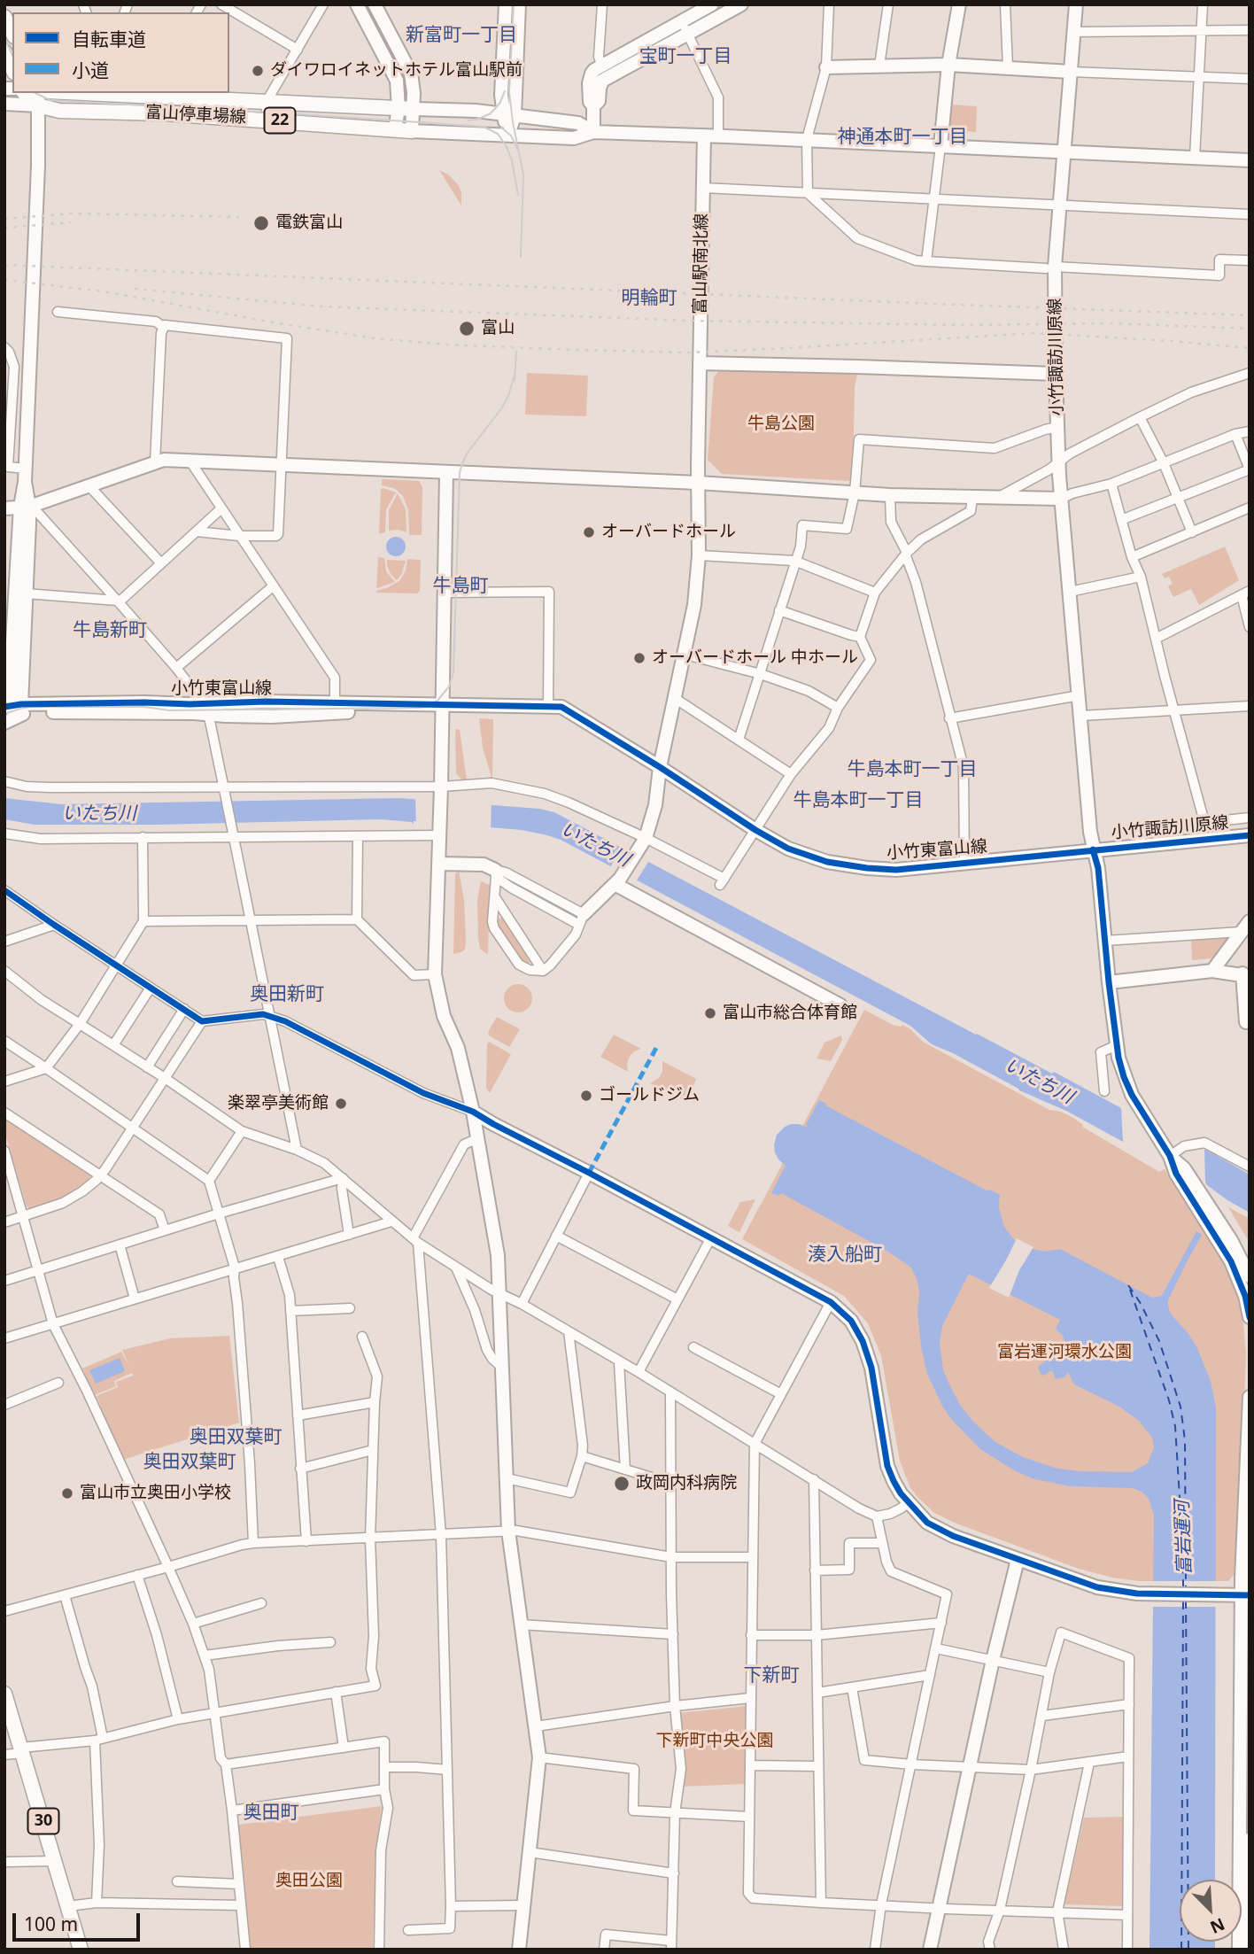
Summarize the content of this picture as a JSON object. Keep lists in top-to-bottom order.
{
  "streets": {
    "main road": ["富山停車場線", "22", "30"],
    "street": ["富山駅南北線", "小竹諏訪川原線", "小竹東富山線"]
  },
  "crossings": [
    ["富山駅南北線", "小竹東富山線"],
    ["小竹諏訪川原線", "小竹東富山線"]
  ],
  "districts": [
    "新富町一丁目",
    "宝町一丁目",
    "神通本町一丁目",
    "明輪町",
    "牛島町",
    "牛島新町",
    "牛島本町一丁目",
    "牛島本町一丁目",
    "奥田新町",
    "湊入船町",
    "奥田双葉町",
    "奥田双葉町",
    "下新町",
    "奥田町"
  ],
  "water": ["いたち川", "富岩運河"],
  "parks": [
    "牛島公園",
    "富岩運河環水公園",
    "下新町中央公園",
    "奥田公園"
  ],
  "places": [
    "ダイワロイネットホテル富山駅前",
    "電鉄富山",
    "富山",
    "オーバードホール",
    "オーバードホール 中ホール",
    "富山市総合体育館",
    "ゴールドジム",
    "楽翠亭美術館",
    "政岡内科病院",
    "富山市立奥田小学校"
  ],
  "legend": ["自転車道", "小道"],
  "scale_bar": "100 m",
  "north": "bottom right"
}
